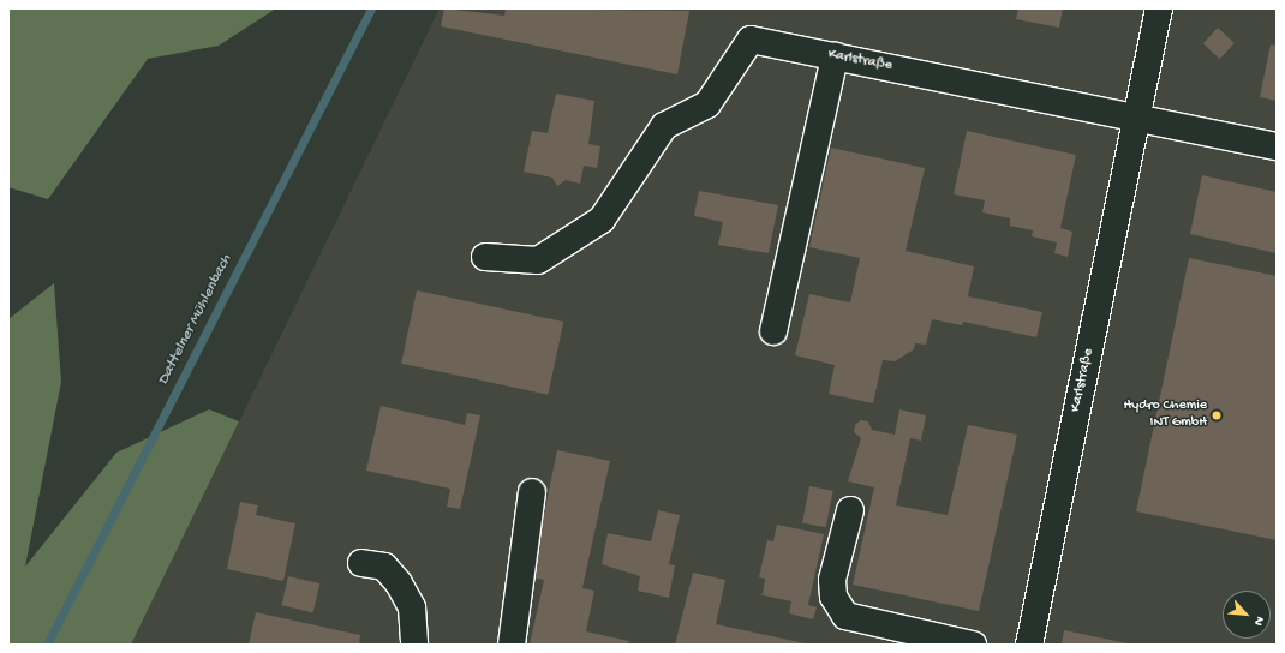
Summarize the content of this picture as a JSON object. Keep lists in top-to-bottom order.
{
  "streets": {
    "street": ["Karlstraße"]
  },
  "water": ["Dattelner Mühlenbach"],
  "places": ["Hydro Chemie INT GmbH"],
  "north": "bottom right"
}
